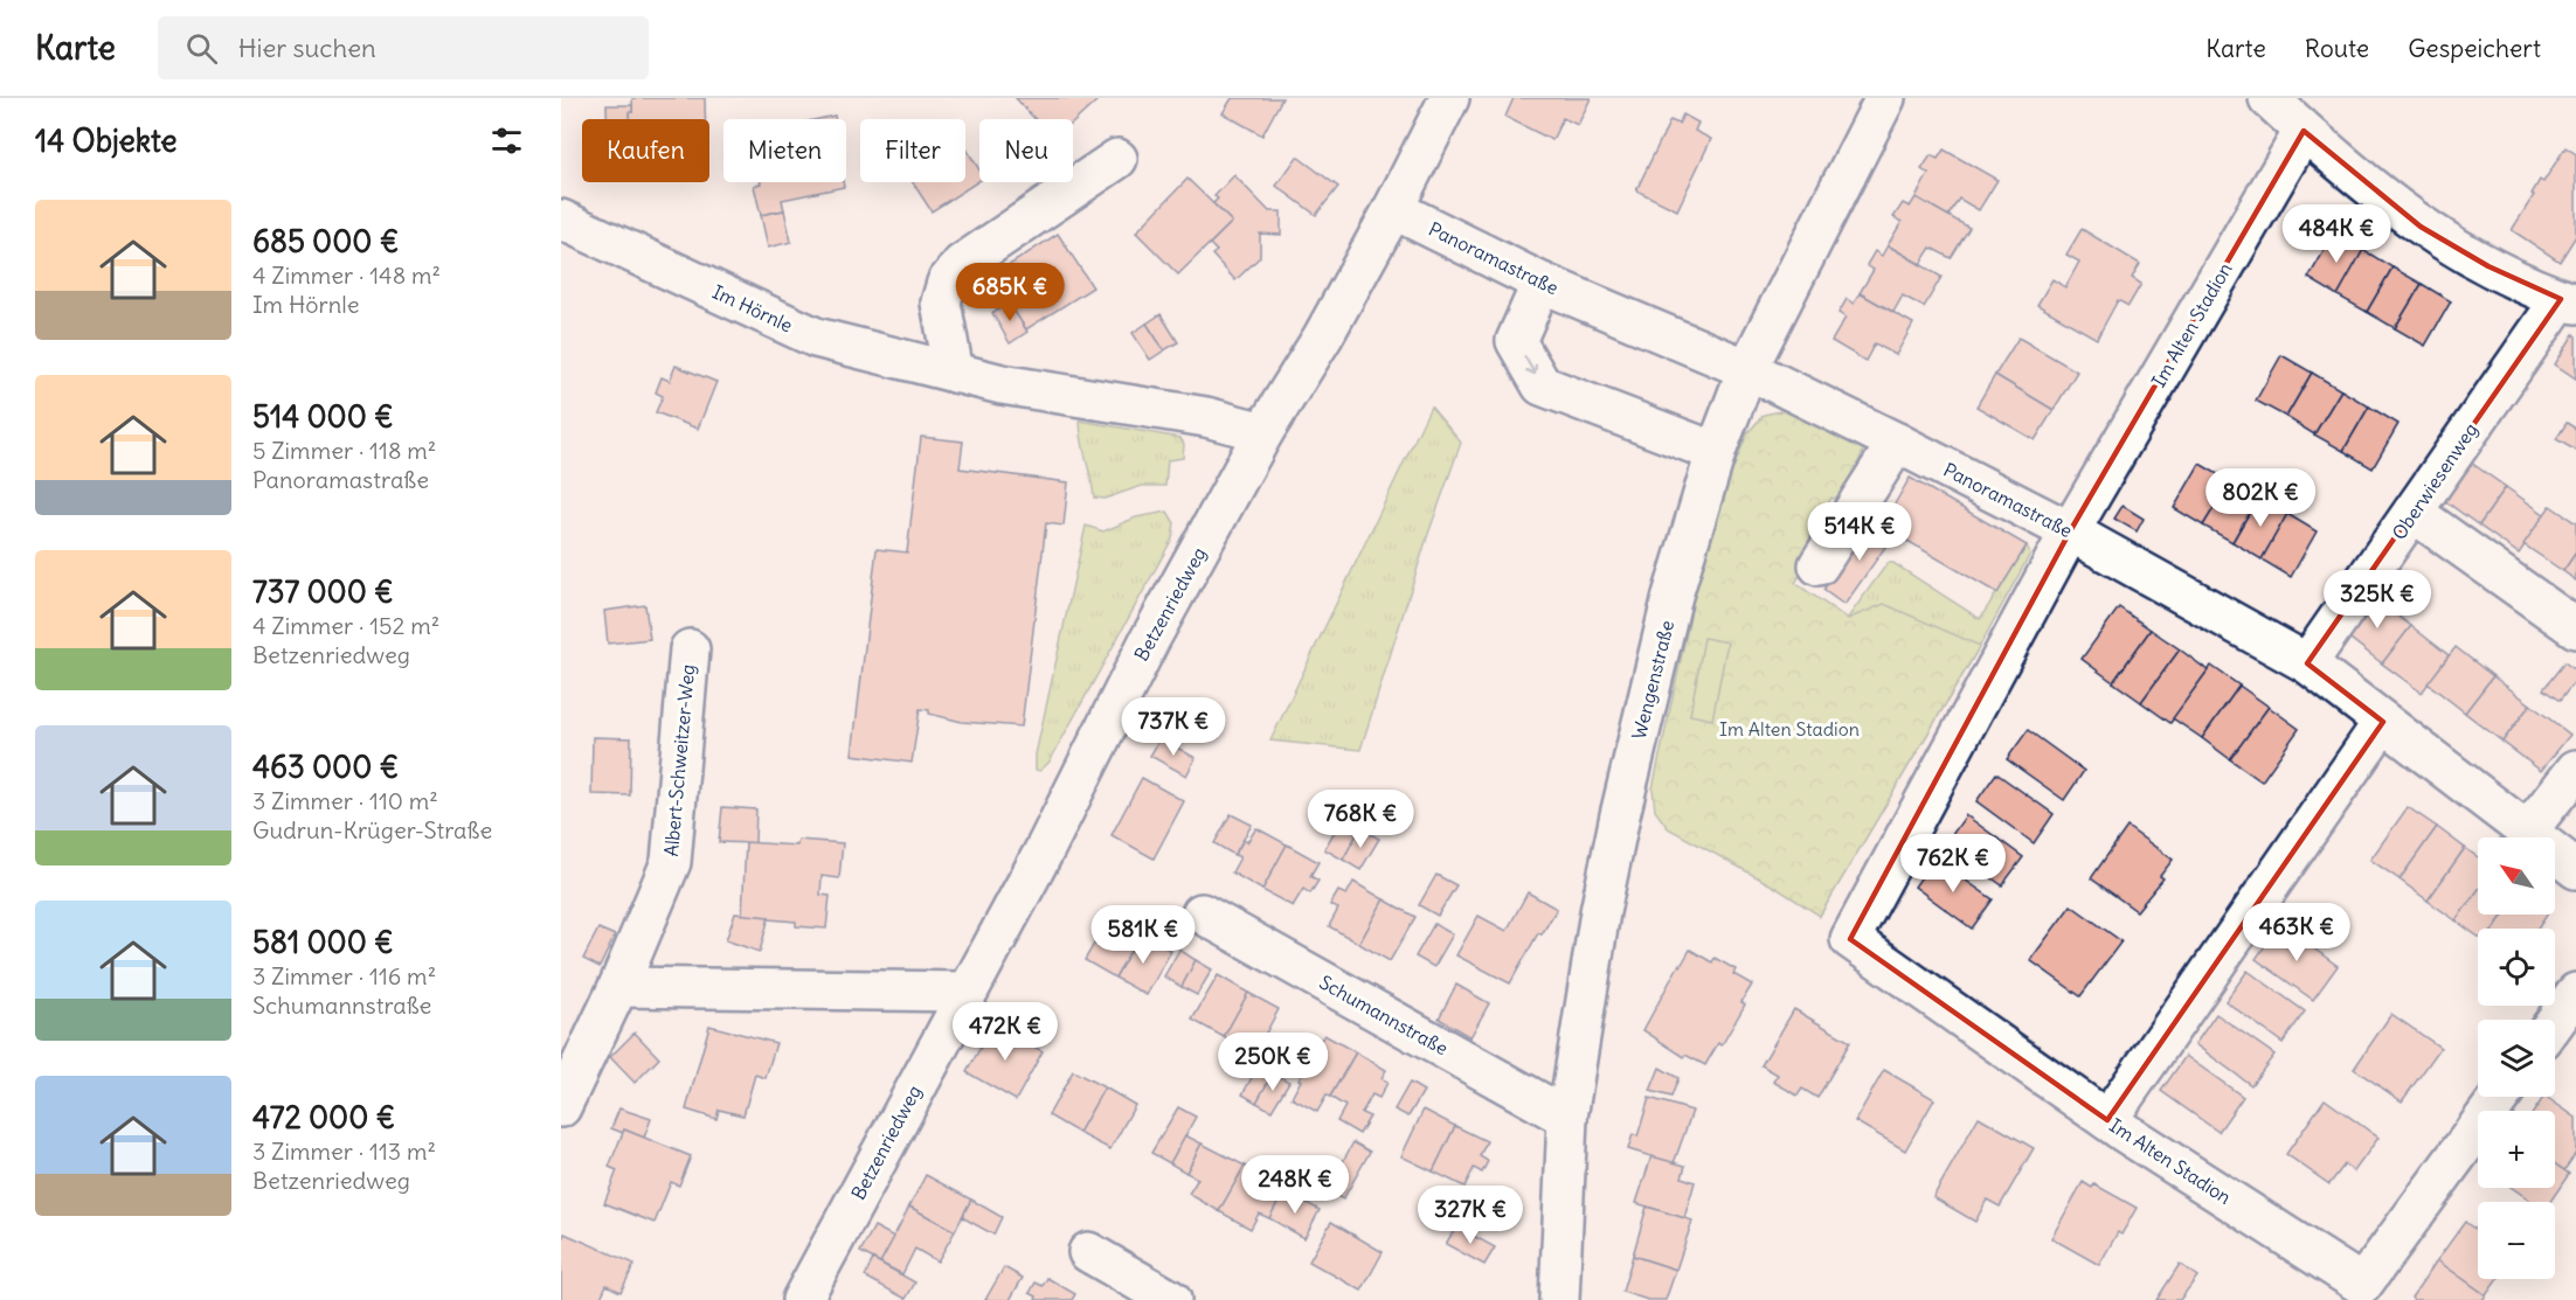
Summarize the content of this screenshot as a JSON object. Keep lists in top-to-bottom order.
{
  "streets": {
    "street": [
      "Panoramastraße",
      "Im Hörnle",
      "Im Alten Stadion",
      "Oberwiesenweg",
      "Betzenriedweg",
      "Wengenstraße",
      "Albert-Schweitzer-Weg",
      "Schumannstraße"
    ]
  },
  "crossings": [
    ["Panoramastraße", "Im Alten Stadion"],
    ["Panoramastraße", "Oberwiesenweg"],
    ["Panoramastraße", "Betzenriedweg"],
    ["Panoramastraße", "Wengenstraße"],
    ["Im Hörnle", "Betzenriedweg"],
    ["Wengenstraße", "Schumannstraße"]
  ],
  "parks": ["Im Alten Stadion"],
  "north": "top left",
  "page": {
    "header": "Karte",
    "search": "Hier suchen",
    "nav": ["Karte", "Route", "Gespeichert"],
    "heading": "14 Objekte",
    "chip": [
      "Kaufen",
      "Mieten",
      "Filter",
      "Neu"
    ],
    "list": [
      {
        "name": "685 000 €",
        "note": "4 Zimmer · 148 m² · Im Hörnle"
      },
      {
        "name": "514 000 €",
        "note": "5 Zimmer · 118 m² · Panoramastraße"
      },
      {
        "name": "737 000 €",
        "note": "4 Zimmer · 152 m² · Betzenriedweg"
      },
      {
        "name": "463 000 €",
        "note": "3 Zimmer · 110 m² · Gudrun-Krüger-Straße"
      },
      {
        "name": "581 000 €",
        "note": "3 Zimmer · 116 m² · Schumannstraße"
      },
      {
        "name": "472 000 €",
        "note": "3 Zimmer · 113 m² · Betzenriedweg"
      }
    ],
    "price": [
      "484K €",
      "685K €",
      "802K €",
      "514K €",
      "325K €",
      "737K €",
      "768K €",
      "762K €",
      "463K €",
      "581K €",
      "472K €",
      "250K €",
      "248K €",
      "327K €"
    ],
    "map_buttons": ["+", "−"]
  }
}
